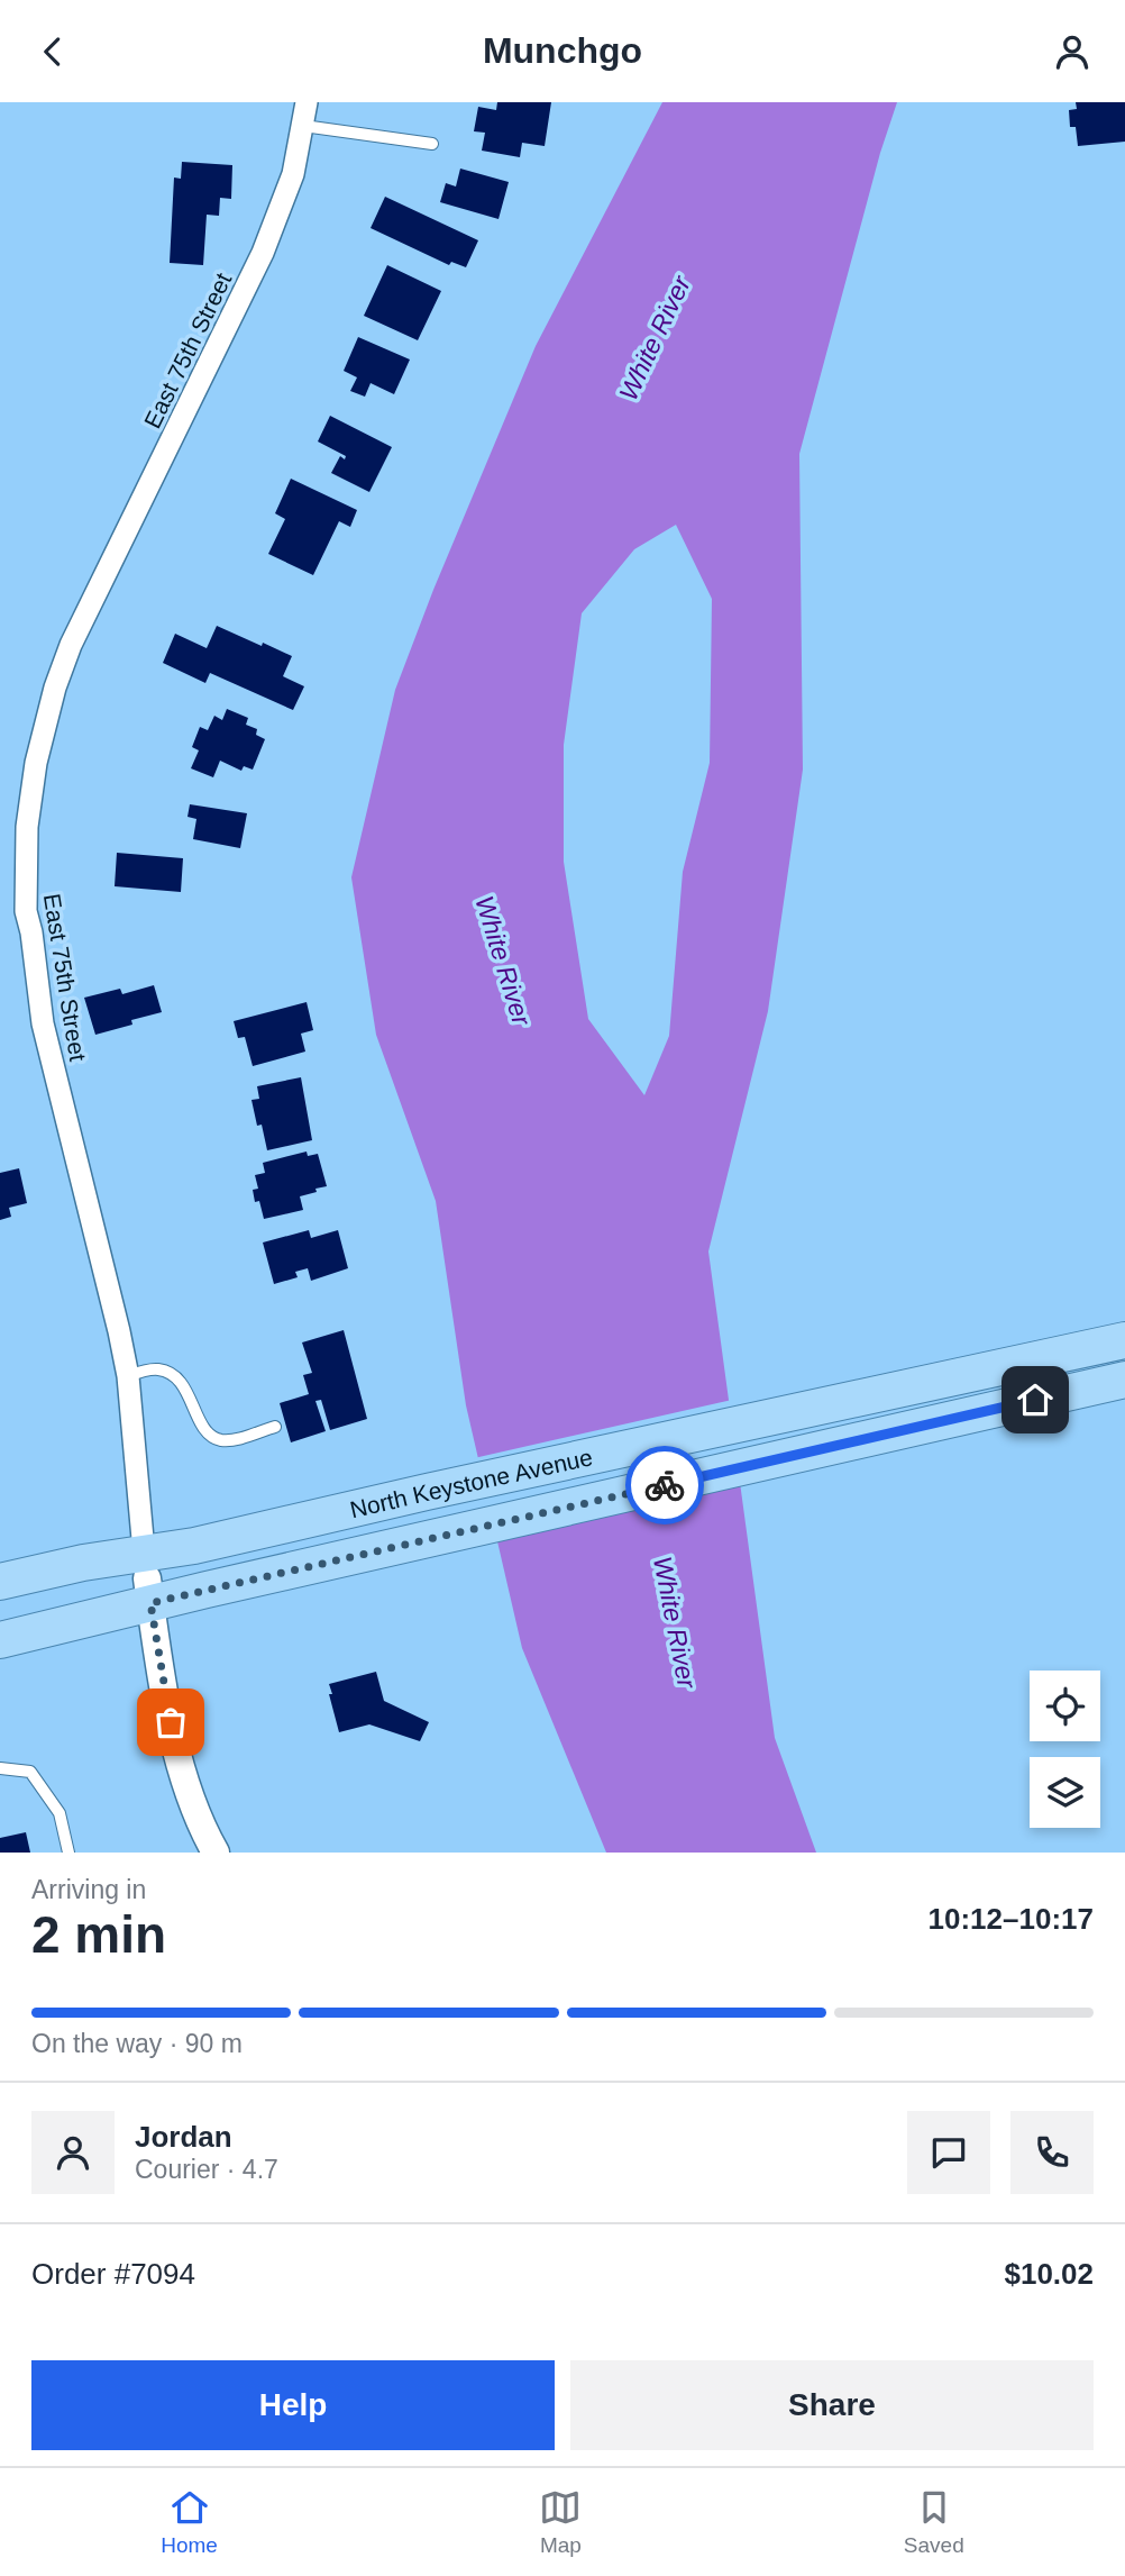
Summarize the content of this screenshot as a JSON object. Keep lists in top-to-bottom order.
{
  "streets": {
    "main road": ["North Keystone Avenue"],
    "street": ["East 75th Street"]
  },
  "crossings": [
    ["East 75th Street", "North Keystone Avenue"]
  ],
  "water": ["White River"],
  "page": {
    "header": "Munchgo",
    "heading": ["2 min", "Arriving in", "10:12–10:17"],
    "panel": [
      "Jordan",
      "Courier · 4.7",
      "Order #7094",
      "$10.02"
    ],
    "bar": "On the way · 90 m",
    "buttons": ["Help", "Share"],
    "tabs": ["Home", "Map", "Saved"]
  }
}
